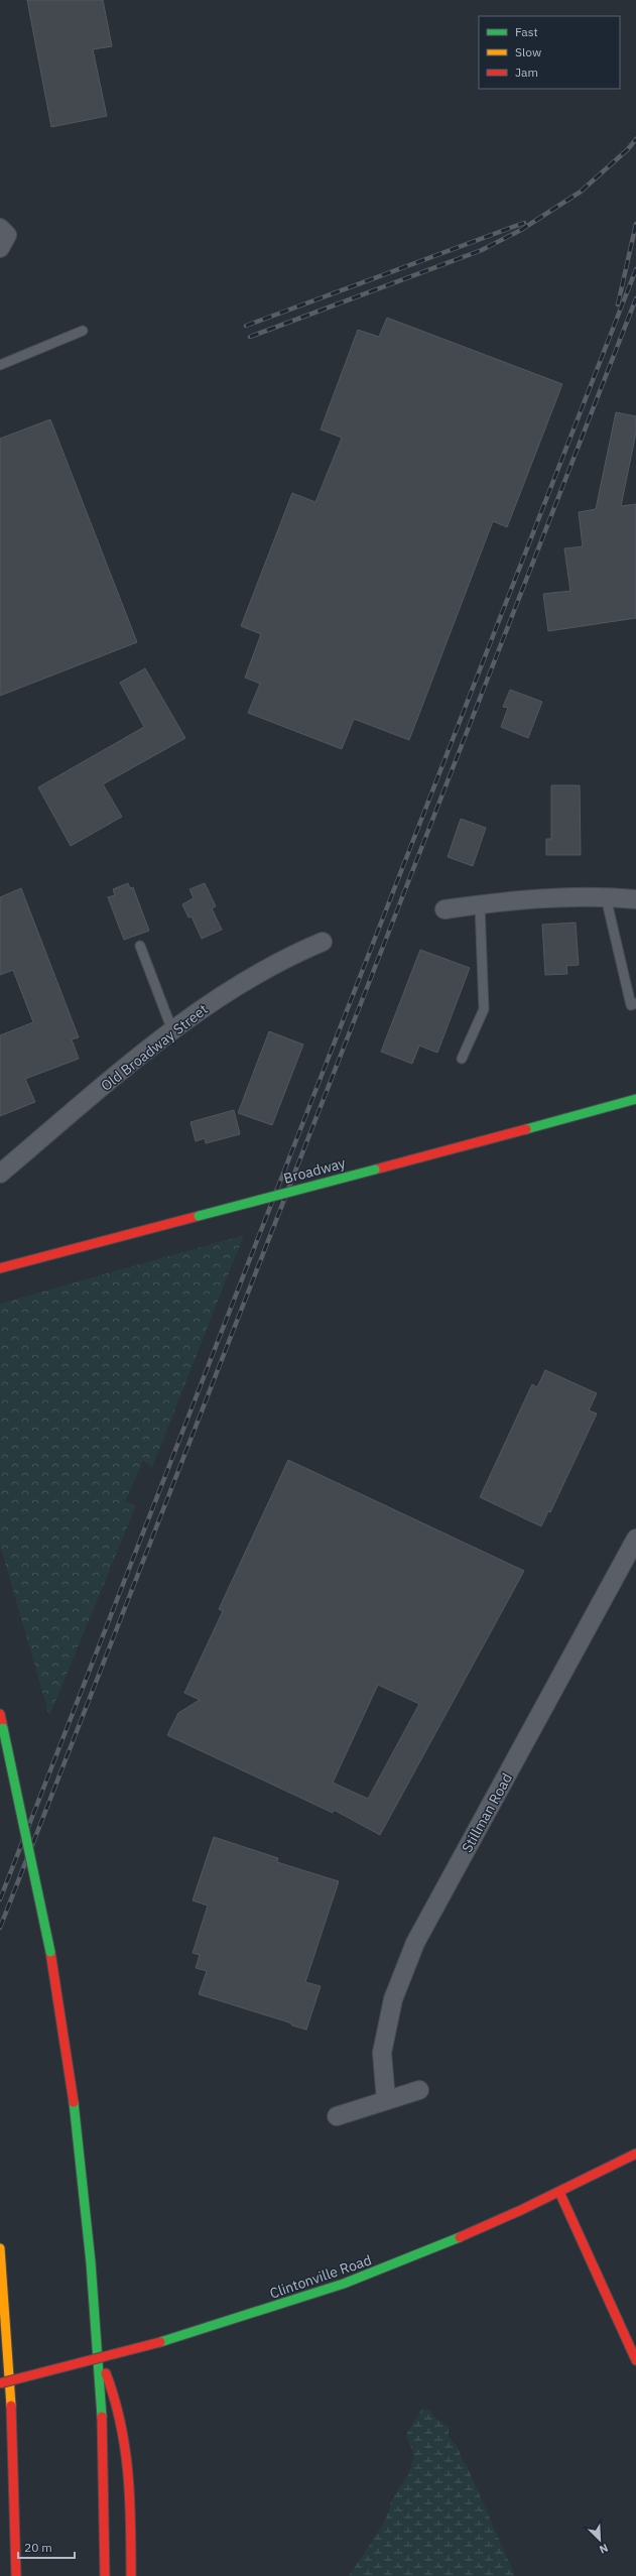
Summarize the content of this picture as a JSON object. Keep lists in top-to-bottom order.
{
  "streets": {
    "main road": ["Broadway", "Clintonville Road"],
    "street": ["Old Broadway Street", "Stillman Road"]
  },
  "legend": ["Fast", "Slow", "Jam"],
  "scale_bar": "20 m",
  "north": "bottom right"
}
